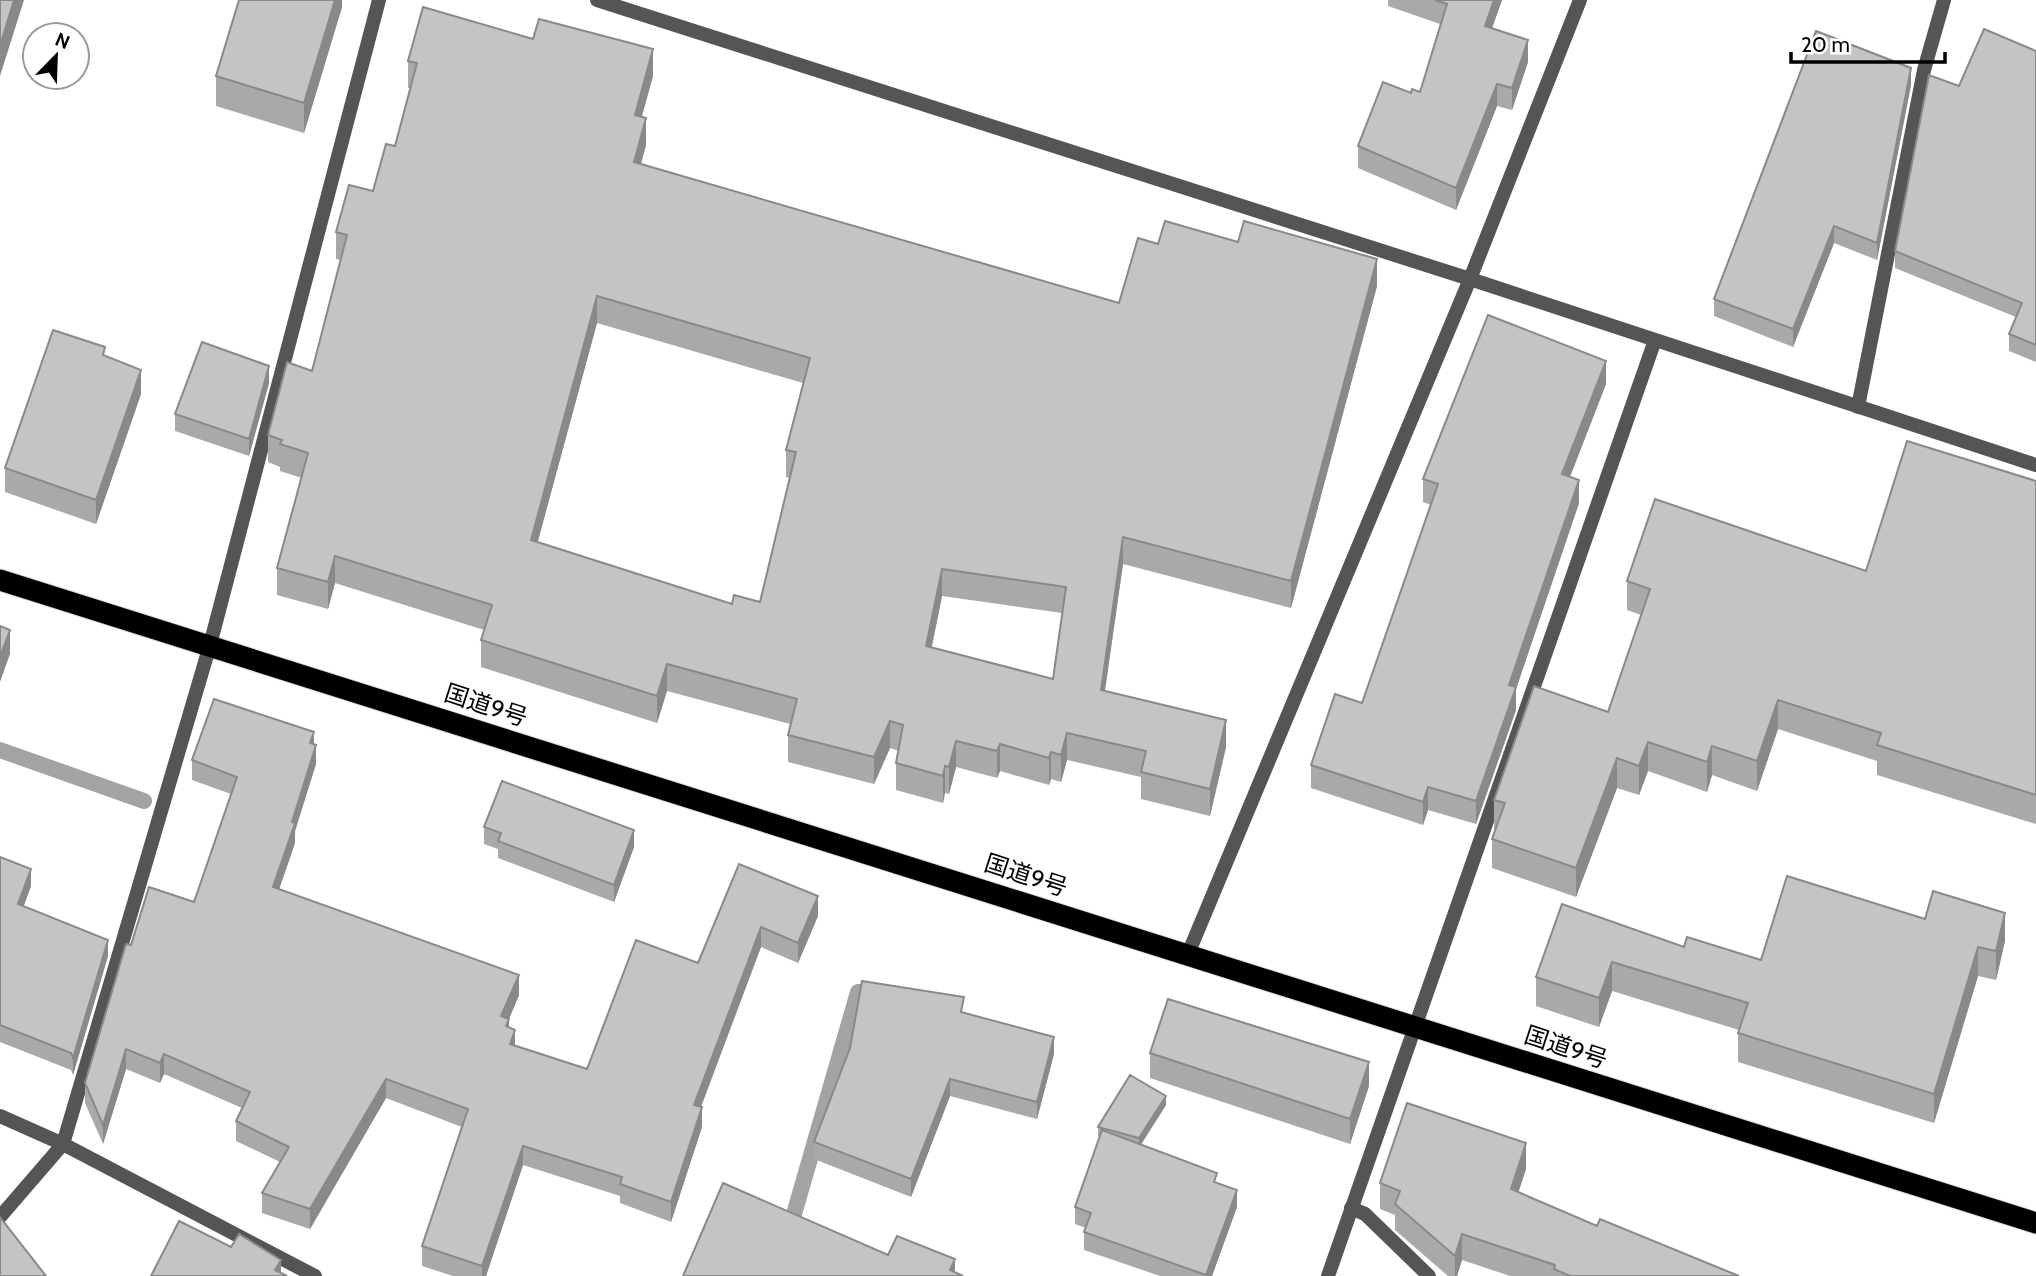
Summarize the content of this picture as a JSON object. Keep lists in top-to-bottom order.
{
  "streets": {
    "highway": ["国道9号"]
  },
  "scale_bar": "20 m",
  "north": "top right"
}
